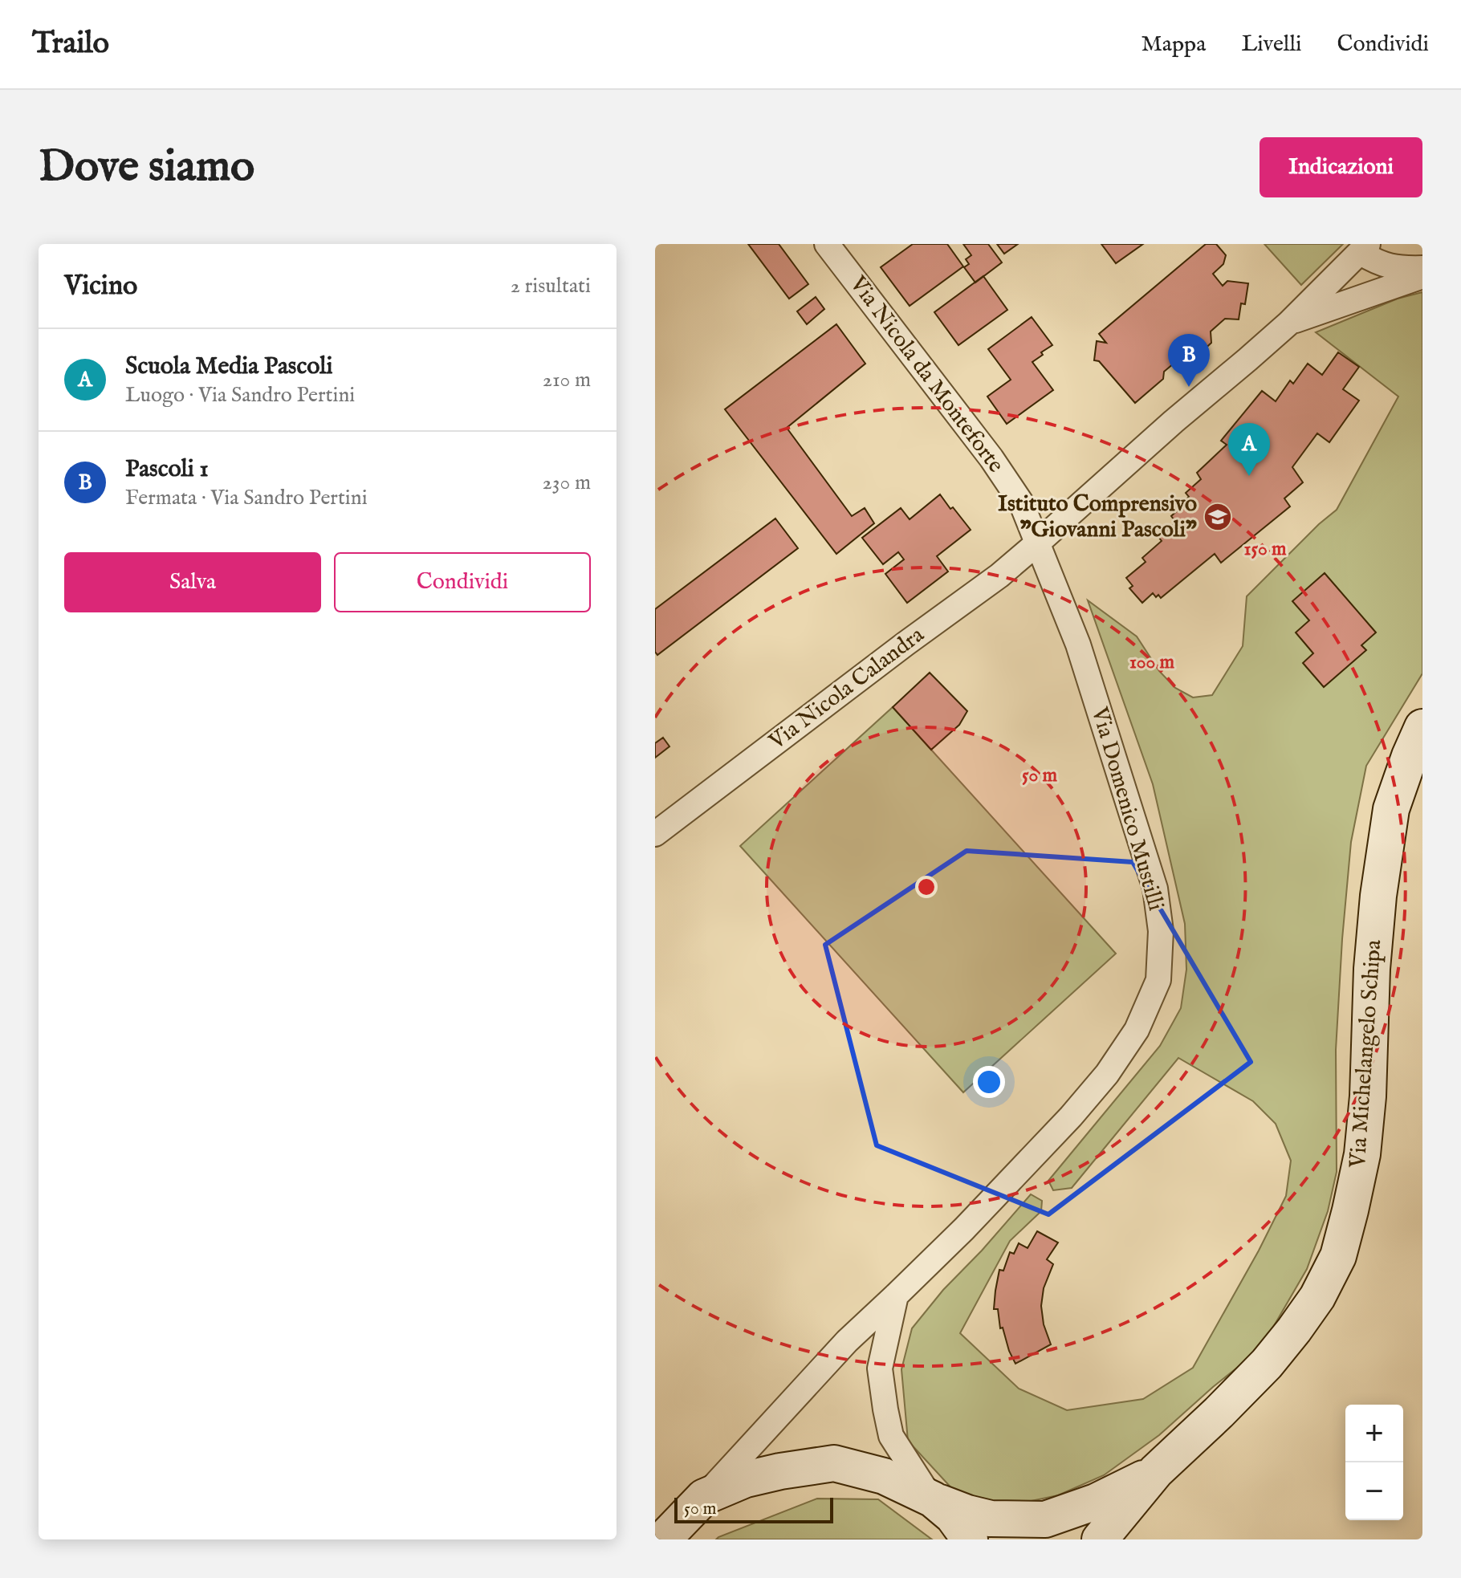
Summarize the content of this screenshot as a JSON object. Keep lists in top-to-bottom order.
{
  "streets": {
    "main road": ["Via Michelangelo Schipa"],
    "street": ["Via Nicola da Monteforte", "Via Nicola Calandra", "Via Domenico Mustilli"]
  },
  "crossings": [
    ["Via Nicola da Monteforte", "Via Nicola Calandra"],
    ["Via Nicola da Monteforte", "Via Domenico Mustilli"],
    ["Via Nicola Calandra", "Via Domenico Mustilli"]
  ],
  "places": {
    "school or university": ["Istituto Comprensivo \"Giovanni Pascoli\""]
  },
  "scale_bar": "50 m",
  "page": {
    "header": "Trailo",
    "nav": ["Mappa", "Livelli", "Condividi"],
    "buttons": [
      "Indicazioni",
      ["Salva", "Condividi"]
    ],
    "title": "Dove siamo",
    "heading": ["Vicino", "2 risultati"],
    "list": [
      {
        "mark": "A",
        "name": "Scuola Media Pascoli",
        "note": "Luogo · Via Sandro Pertini",
        "value": "210 m"
      },
      {
        "mark": "B",
        "name": "Pascoli 1",
        "note": "Fermata · Via Sandro Pertini",
        "value": "230 m"
      }
    ],
    "pins": ["B", "A"],
    "map_buttons": ["+", "−"],
    "scale": "50 m"
  },
  "rings": ["150 m", "100 m", "50 m"]
}
